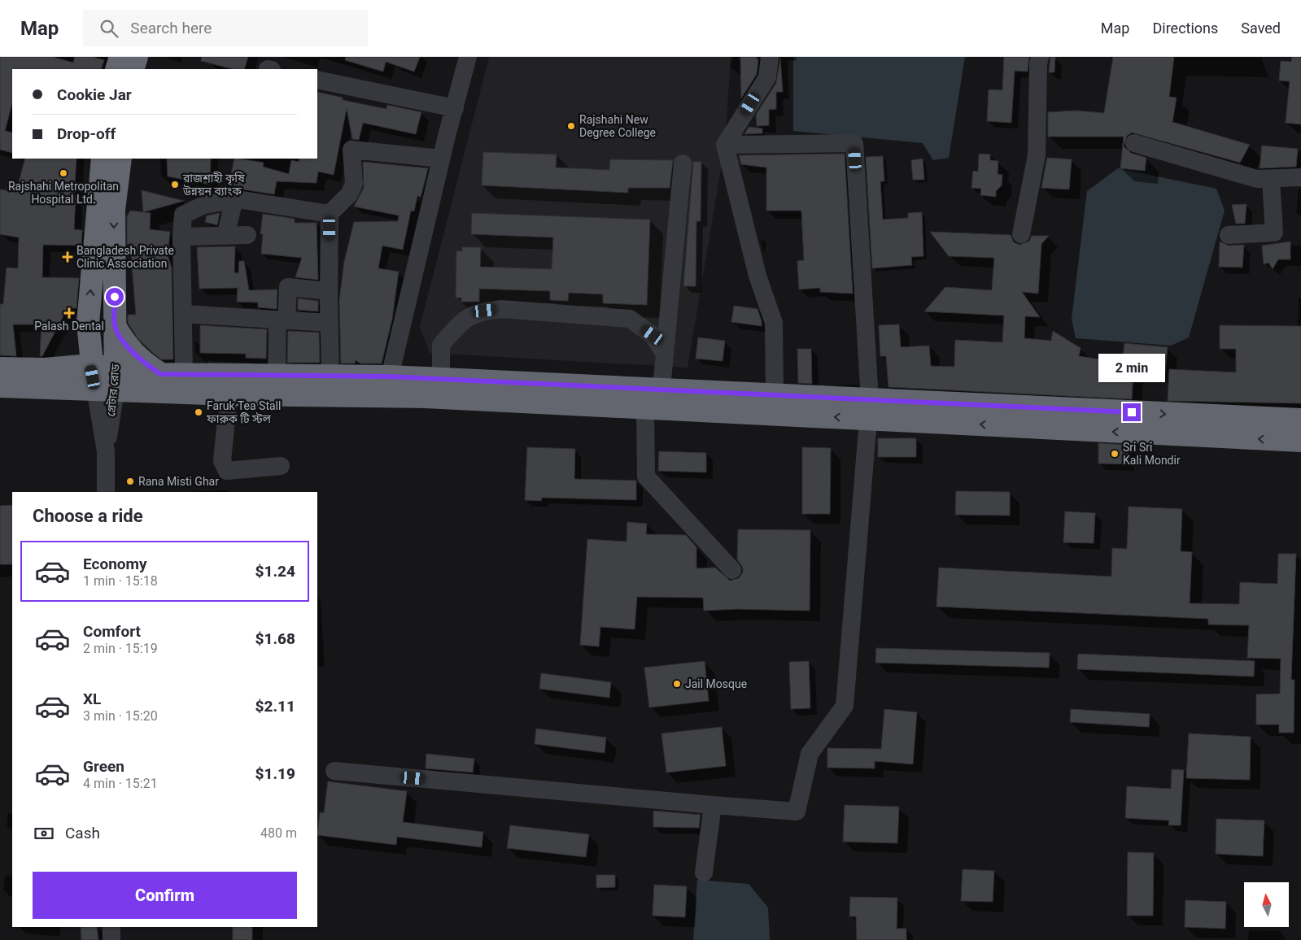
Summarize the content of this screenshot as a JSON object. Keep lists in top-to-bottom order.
{
  "streets": {
    "highway": ["গ্রেটার রোড"]
  },
  "places": {
    "other": [
      "Rajshahi New Degree College",
      "Rajshahi Metropolitan Hospital Ltd.",
      "রাজশাহী কৃষি উন্নয়ন ব্যাংক",
      "Faruk Tea Stall ফারুক টি স্টল",
      "Sri Sri Kali Mondir",
      "Rana Misti Ghar",
      "Jail Mosque"
    ],
    "health": ["Bangladesh Private Clinic Association", "Palash Dental"]
  },
  "north": "top",
  "page": {
    "header": "Map",
    "search": "Search here",
    "nav": ["Map", "Directions", "Saved"],
    "banner": ["Cookie Jar", "Drop-off"],
    "bubble": "2 min",
    "heading": "Choose a ride",
    "list": [
      {
        "name": "Economy",
        "note": "1 min · 15:18",
        "value": "$1.24"
      },
      {
        "name": "Comfort",
        "note": "2 min · 15:19",
        "value": "$1.68"
      },
      {
        "name": "XL",
        "note": "3 min · 15:20",
        "value": "$2.11"
      },
      {
        "name": "Green",
        "note": "4 min · 15:21",
        "value": "$1.19"
      }
    ],
    "pay": ["Cash", "480 m"],
    "buttons": "Confirm"
  }
}
